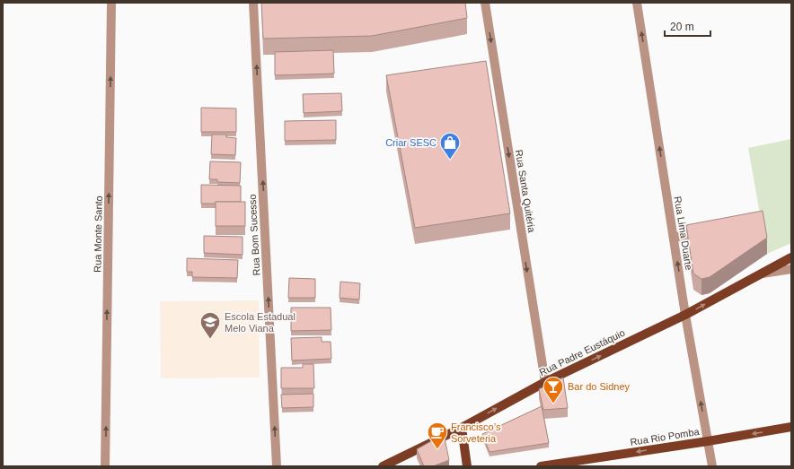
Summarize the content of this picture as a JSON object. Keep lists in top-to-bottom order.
{
  "streets": {
    "main road": ["Rua Padre Eustáquio", "Rua Rio Pomba"],
    "street": [
      "Rua Santa Quitéria",
      "Rua Lima Duarte",
      "Rua Monte Santo",
      "Rua Bom Sucesso"
    ]
  },
  "crossings": [
    ["Rua Santa Quitéria", "Rua Padre Eustáquio"],
    ["Rua Lima Duarte", "Rua Padre Eustáquio"],
    ["Rua Lima Duarte", "Rua Rio Pomba"]
  ],
  "one_way": [
    "Rua Santa Quitéria",
    "Rua Lima Duarte",
    "Rua Monte Santo",
    "Rua Bom Sucesso",
    "Rua Padre Eustáquio",
    "Rua Rio Pomba"
  ],
  "places": {
    "shop": ["Criar SESC"],
    "school or university": ["Escola Estadual Melo Viana"],
    "bar": ["Bar do Sidney"],
    "cafe": ["Francisco’s Sorveteria"]
  },
  "scale_bar": "20 m"
}
